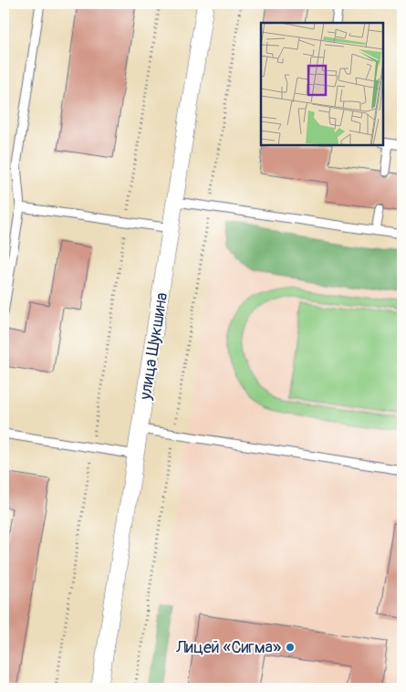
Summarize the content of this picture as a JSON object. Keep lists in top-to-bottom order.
{
  "streets": {
    "street": ["улица Шукшина"]
  },
  "places": ["Лицей «Сигма»"]
}
